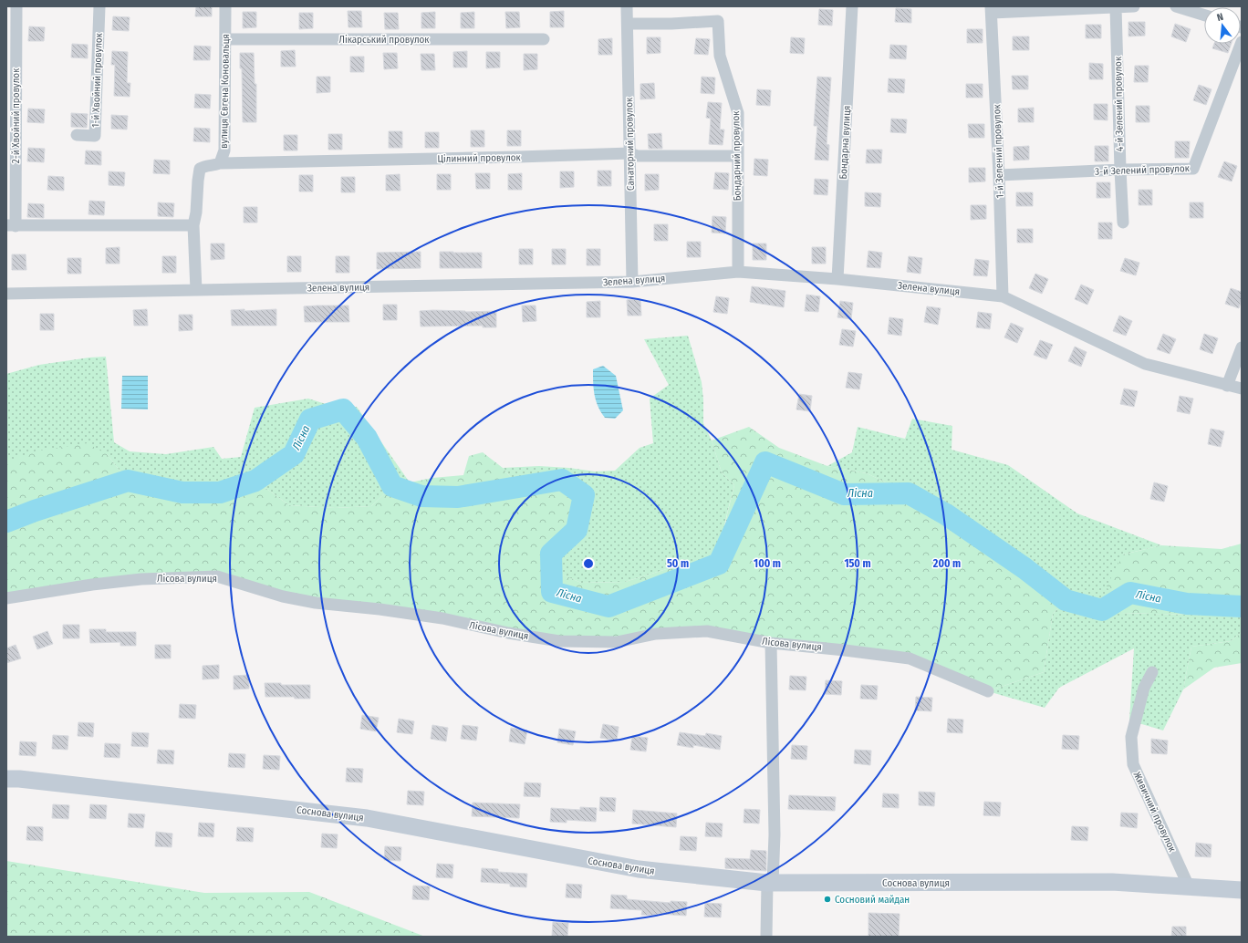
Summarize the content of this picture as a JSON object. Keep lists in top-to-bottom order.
{
  "streets": {
    "street": [
      "Лікарський провулок",
      "1-й Хвойний провулок",
      "вулиця Євгена Коновальця",
      "4-й Зелений провулок",
      "2-й Хвойний провулок",
      "Бондарна вулиця",
      "Санаторний провулок",
      "1-й Зелений провулок",
      "Бондарний провулок",
      "Цілинний провулок",
      "3-й Зелений провулок",
      "Зелена вулиця",
      "Лісова вулиця",
      "Живичний провулок",
      "Соснова вулиця"
    ]
  },
  "crossings": [
    ["Лікарський провулок", "вулиця Євгена Коновальця"],
    ["вулиця Євгена Коновальця", "Цілинний провулок"],
    ["4-й Зелений провулок", "3-й Зелений провулок"],
    ["Бондарна вулиця", "Зелена вулиця"],
    ["Санаторний провулок", "Бондарний провулок"],
    ["Санаторний провулок", "Цілинний провулок"],
    ["Санаторний провулок", "Зелена вулиця"],
    ["1-й Зелений провулок", "3-й Зелений провулок"],
    ["1-й Зелений провулок", "Зелена вулиця"],
    ["Бондарний провулок", "Цілинний провулок"],
    ["Бондарний провулок", "Зелена вулиця"],
    ["Живичний провулок", "Соснова вулиця"]
  ],
  "water": ["Лісна"],
  "places": ["Сосновий майдан"],
  "north": "top",
  "rings": [
    "50 m",
    "100 m",
    "150 m",
    "200 m"
  ]
}
